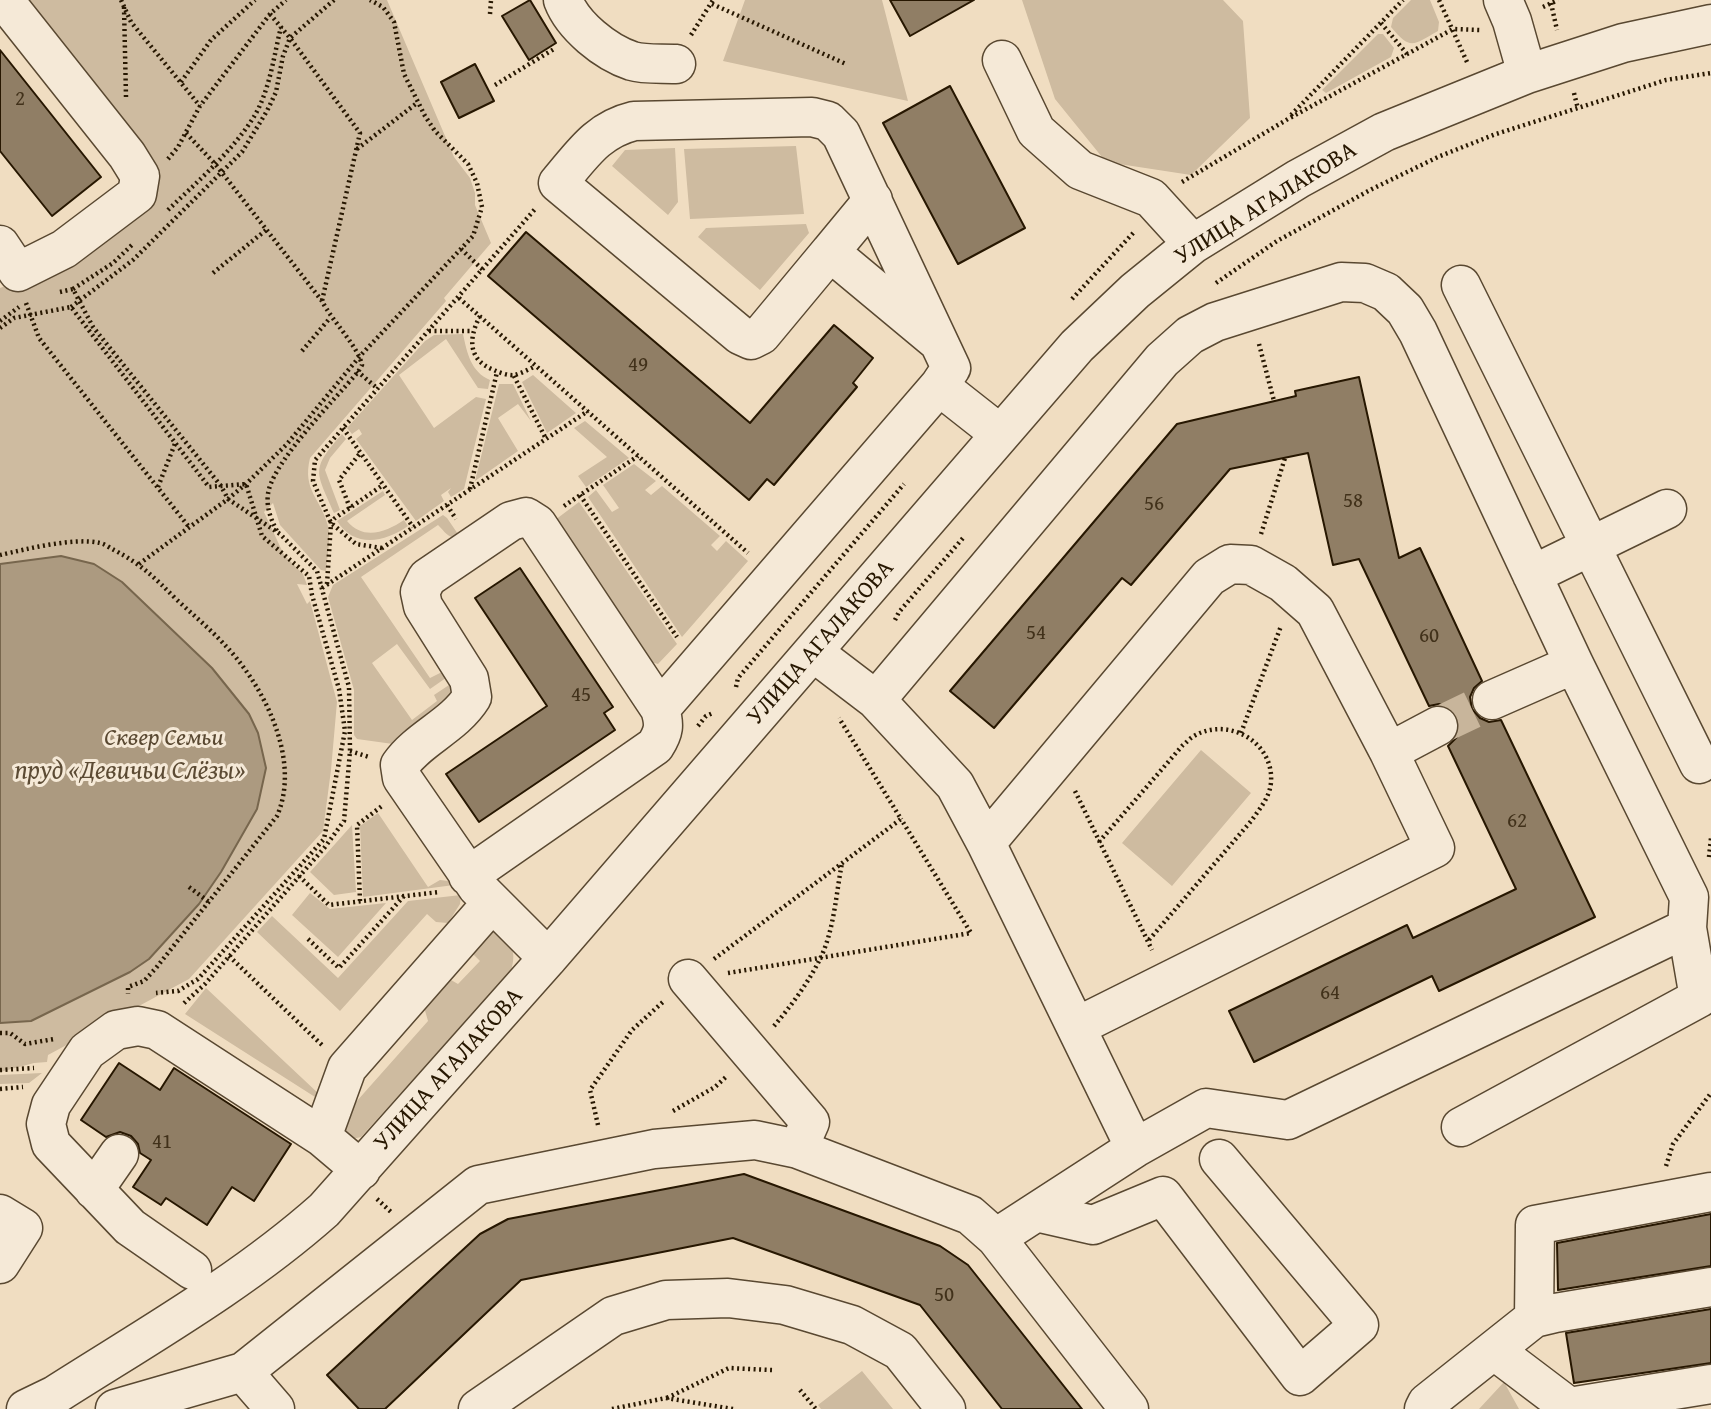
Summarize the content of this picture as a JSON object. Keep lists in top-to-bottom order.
{
  "streets": {
    "street": ["УЛИЦА АГАЛАКОВА"]
  },
  "water": ["пруд «Девичьи Слёзы»"],
  "parks": ["Сквер Семьи"],
  "house_numbers": [
    "2",
    "49",
    "58",
    "56",
    "54",
    "60",
    "45",
    "62",
    "64",
    "41",
    "50"
  ]
}
